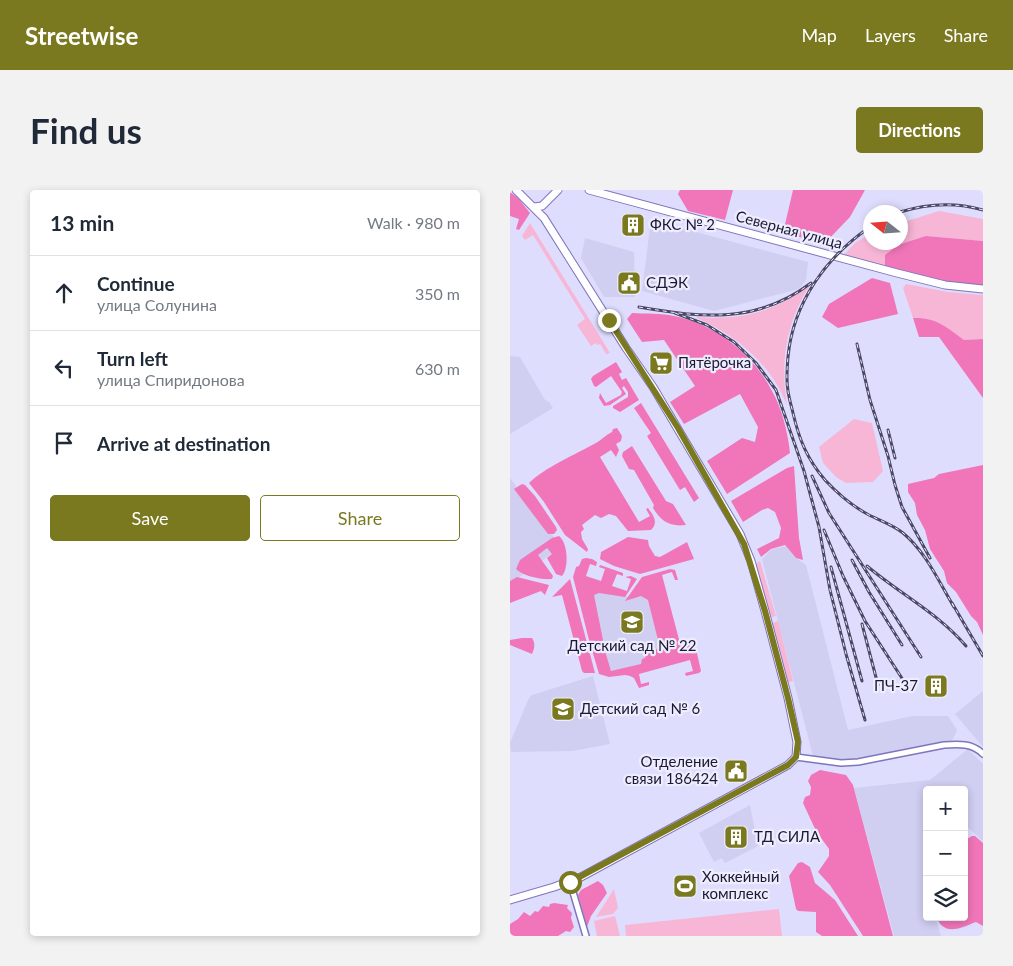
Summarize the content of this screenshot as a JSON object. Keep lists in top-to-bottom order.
{
  "streets": {
    "street": ["Северная улица"]
  },
  "places": {
    "building": ["ФКС № 2", "ПЧ-37", "ТД СИЛА"],
    "public building": ["СДЭК", "Отделение связи 186424"],
    "supermarket": ["Пятёрочка"],
    "school or university": ["Детский сад № 22", "Детский сад № 6"],
    "sports": ["Хоккейный комплекс"]
  },
  "north": "left",
  "page": {
    "header": "Streetwise",
    "nav": ["Map", "Layers", "Share"],
    "buttons": [
      "Directions",
      ["Save", "Share"]
    ],
    "title": "Find us",
    "heading": ["13 min", "Walk · 980 m"],
    "list": [
      ["Continue", "улица Солунина", "350 m"],
      ["Turn left", "улица Спиридонова", "630 m"],
      "Arrive at destination"
    ],
    "map_buttons": ["+", "−"]
  }
}
